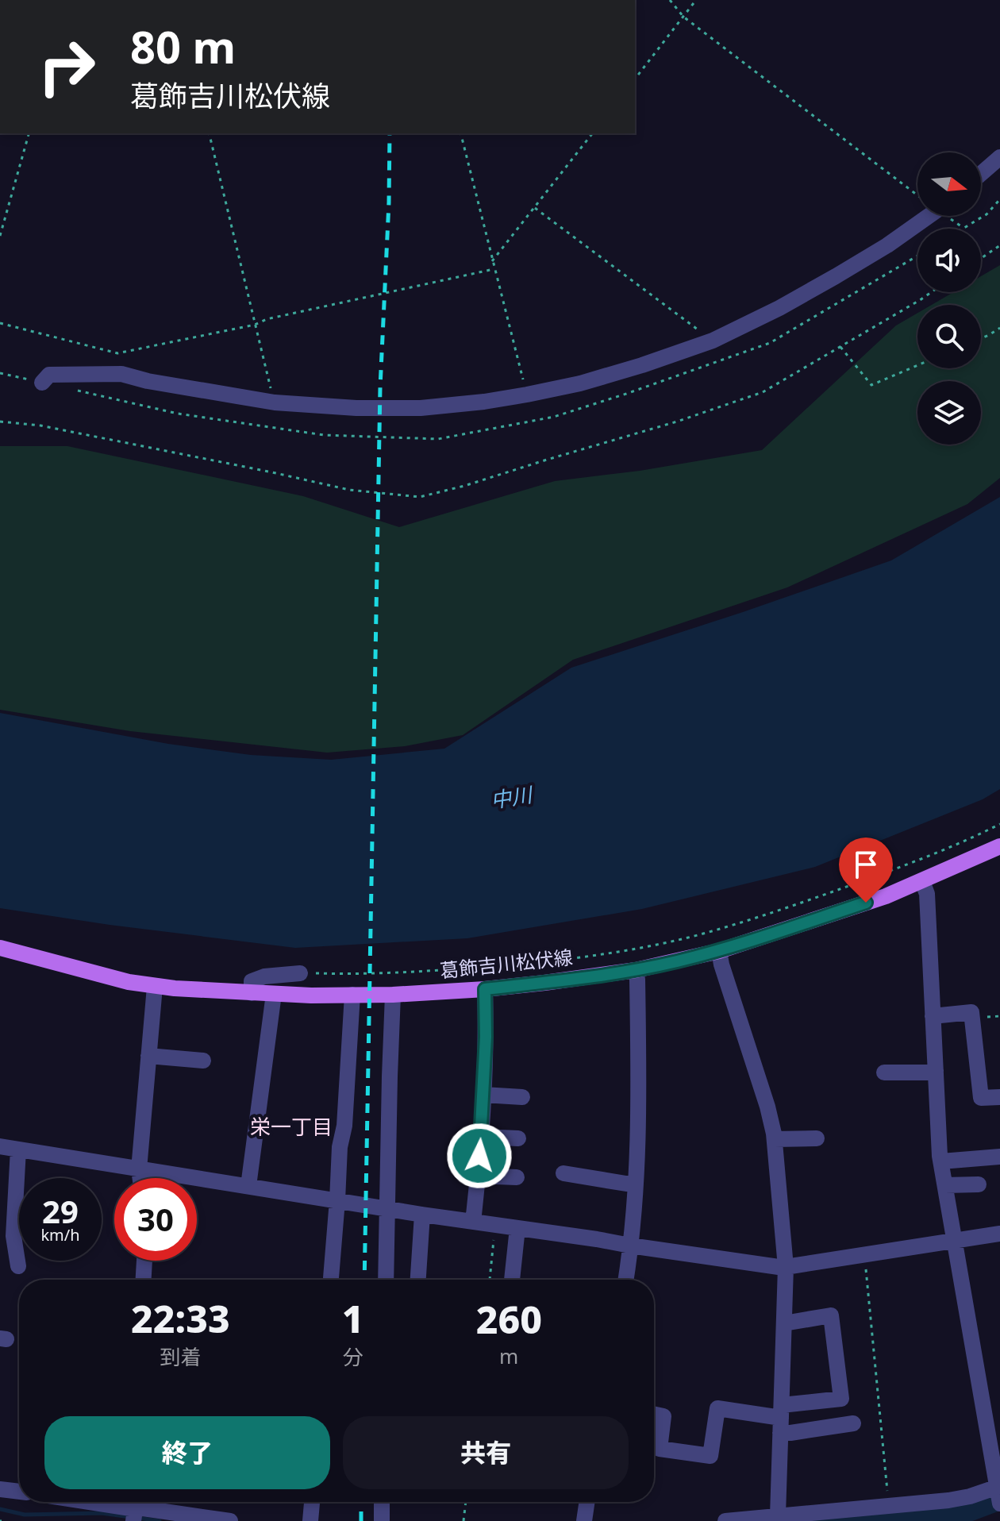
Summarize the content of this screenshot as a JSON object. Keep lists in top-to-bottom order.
{
  "streets": {
    "main road": ["葛飾吉川松伏線"]
  },
  "districts": ["栄一丁目"],
  "water": ["中川"],
  "north": "right",
  "page": {
    "turn": ["80 m", "葛飾吉川松伏線"],
    "speed": "29 km/h",
    "limit": "30",
    "eta": [
      "22:33",
      "到着",
      "1",
      "分",
      "260",
      "m"
    ],
    "buttons": ["終了", "共有"]
  }
}
